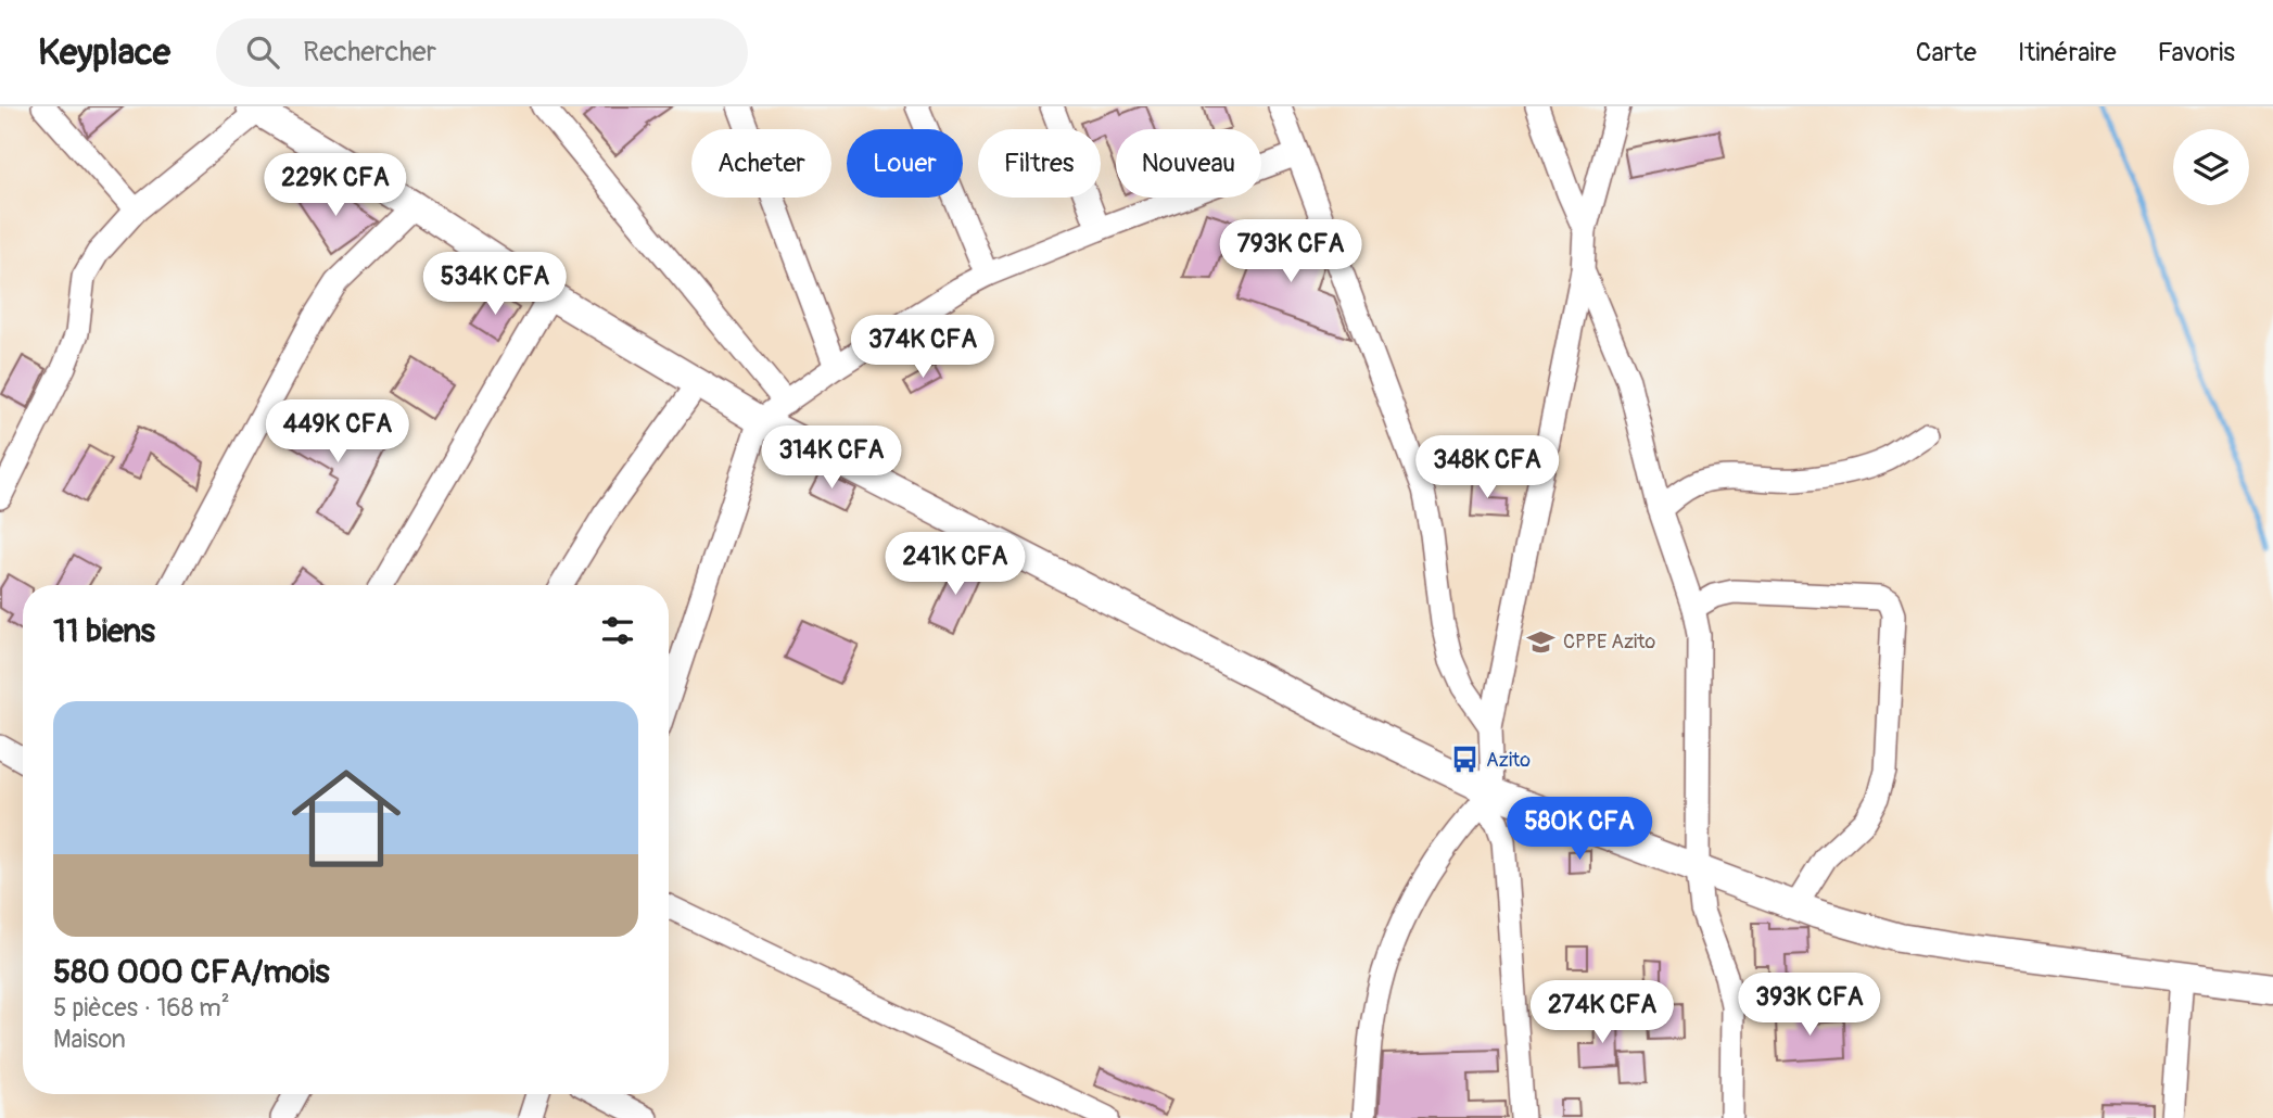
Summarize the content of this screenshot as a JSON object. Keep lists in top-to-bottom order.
{
  "places": {
    "school or university": ["CPPE Azito"],
    "bus stop": ["Azito"]
  },
  "page": {
    "header": "Keyplace",
    "search": "Rechercher",
    "nav": ["Carte", "Itinéraire", "Favoris"],
    "chip": [
      "Acheter",
      "Louer",
      "Filtres",
      "Nouveau"
    ],
    "price": [
      "229K CFA",
      "793K CFA",
      "534K CFA",
      "374K CFA",
      "449K CFA",
      "314K CFA",
      "348K CFA",
      "241K CFA",
      "580K CFA",
      "393K CFA",
      "274K CFA"
    ],
    "heading": "11 biens",
    "list": [
      {
        "name": "580 000 CFA/mois",
        "note": "5 pièces · 168 m² · Maison"
      }
    ]
  }
}
